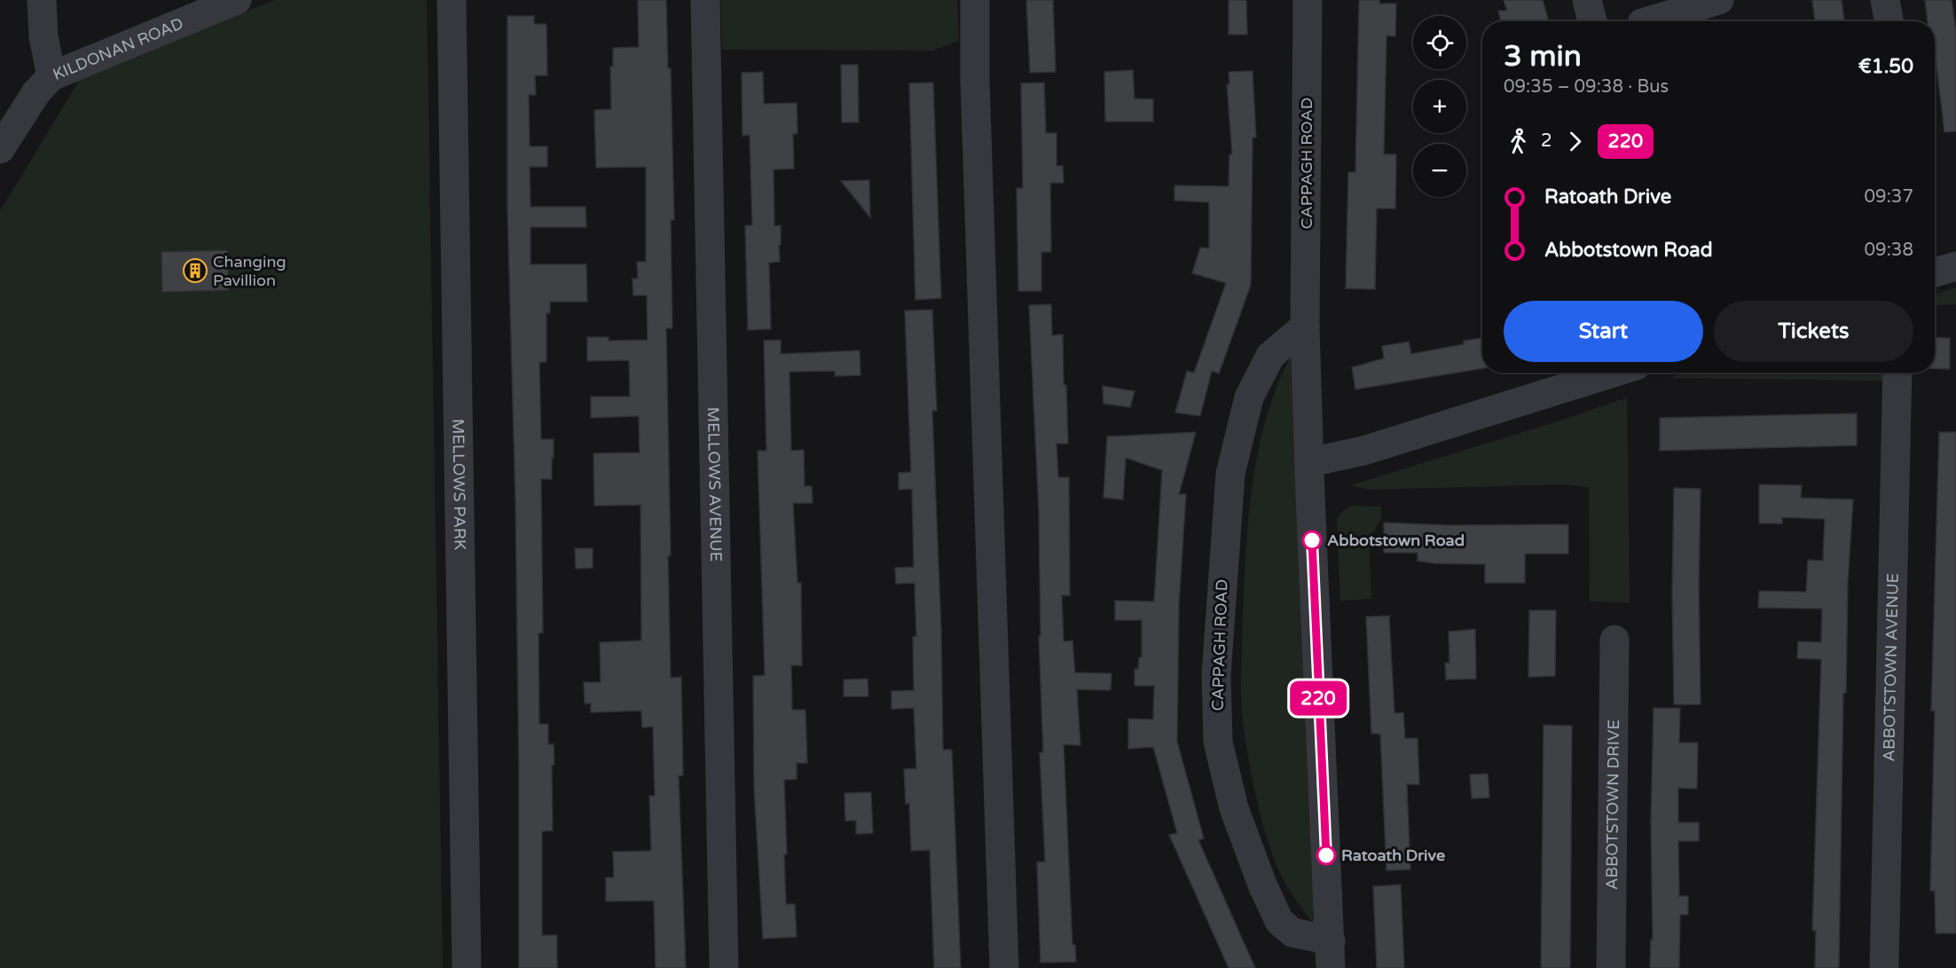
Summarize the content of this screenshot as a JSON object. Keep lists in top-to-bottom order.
{
  "streets": {
    "street": [
      "KILDONAN ROAD",
      "CAPPAGH ROAD",
      "MELLOWS AVENUE",
      "MELLOWS PARK",
      "ABBOTSTOWN AVENUE",
      "ABBOTSTOWN DRIVE"
    ]
  },
  "places": {
    "building": ["Changing Pavillion"],
    "other": ["Abbotstown Road", "Ratoath Drive"]
  },
  "lines": ["bus line 220"],
  "page": {
    "on_map": "220",
    "map_buttons": ["+", "−"],
    "heading": ["3 min", "09:35 – 09:38 · Bus", "€1.50"],
    "legs": ["2", "220"],
    "list": [
      {
        "name": "Ratoath Drive",
        "value": "09:37"
      },
      {
        "name": "Abbotstown Road",
        "value": "09:38"
      }
    ],
    "buttons": ["Start", "Tickets"]
  }
}
